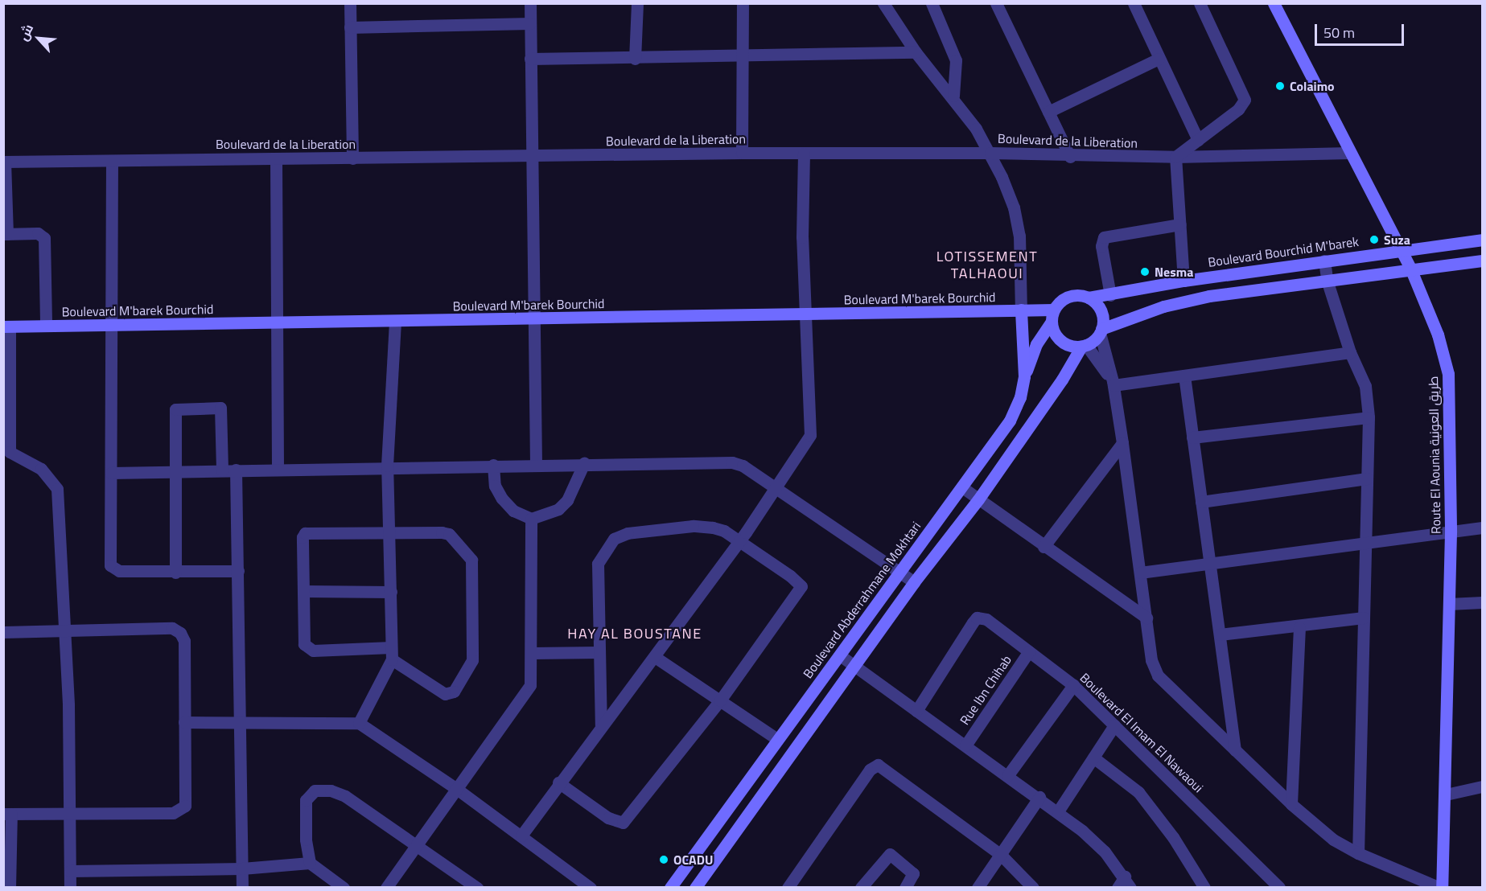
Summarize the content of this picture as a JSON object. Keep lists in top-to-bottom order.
{
  "streets": {
    "main road": [
      "Boulevard Bourchid M'barek",
      "Boulevard M'barek Bourchid",
      "Route El Aounia طريق العونية",
      "Boulevard Abderrahmane Mokhtari"
    ],
    "street": ["Boulevard de la Liberation", "Rue Ibn Chihab", "Boulevard El Imam El Nawaoui"]
  },
  "crossings": [
    ["Boulevard de la Liberation", "Route El Aounia طريق العونية"],
    ["Boulevard Bourchid M'barek", "Boulevard M'barek Bourchid"],
    ["Boulevard Bourchid M'barek", "Route El Aounia طريق العونية"],
    ["Boulevard M'barek Bourchid", "Boulevard Abderrahmane Mokhtari"],
    ["Rue Ibn Chihab", "Boulevard El Imam El Nawaoui"]
  ],
  "districts": ["LOTISSEMENT TALHAOUI", "HAY AL BOUSTANE"],
  "places": [
    "Colaimo",
    "Suza",
    "Nesma",
    "OCADU"
  ],
  "scale_bar": "50 m",
  "north": "top left"
}
